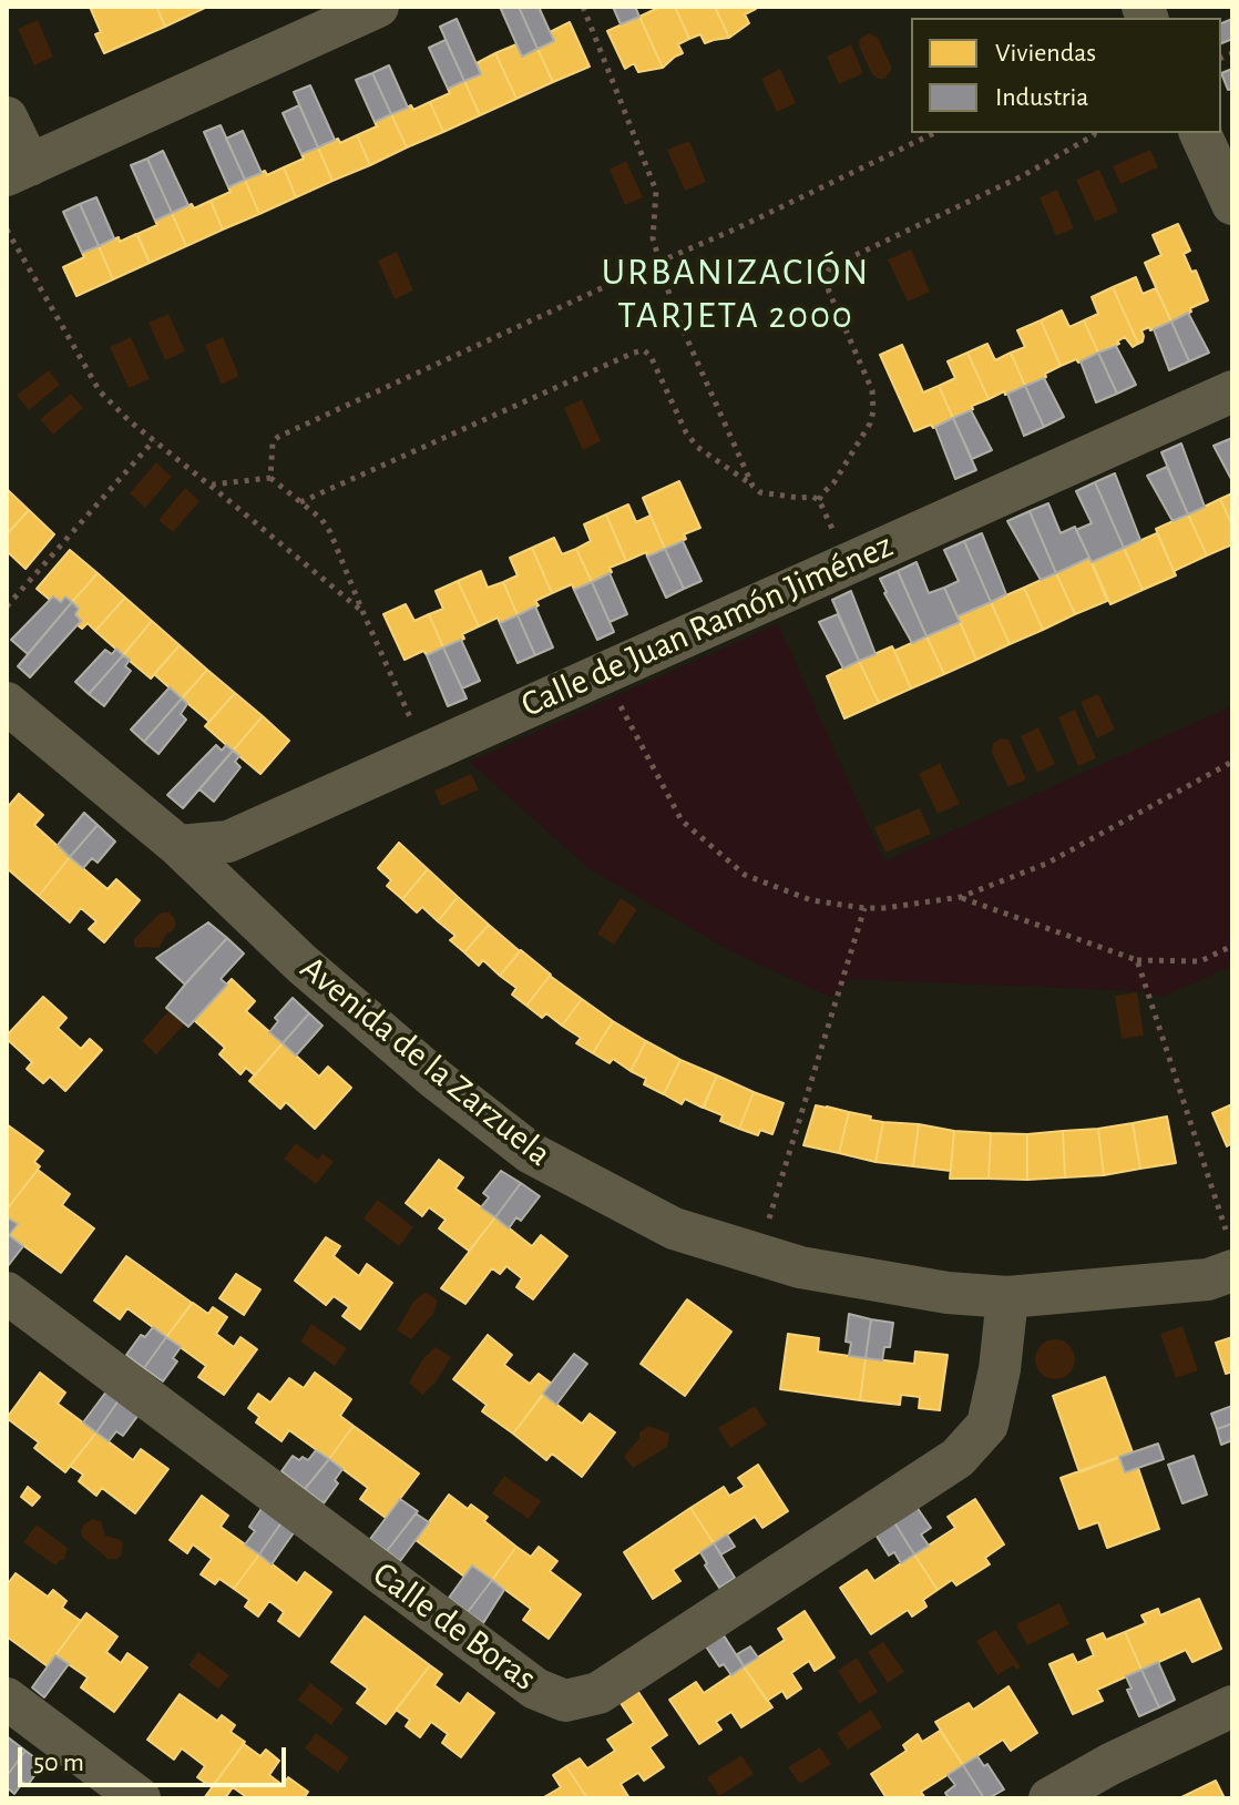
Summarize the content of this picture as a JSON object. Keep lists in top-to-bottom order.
{
  "streets": {
    "street": ["Calle de Juan Ramón Jiménez", "Avenida de la Zarzuela", "Calle de Boras"]
  },
  "crossings": [
    ["Calle de Juan Ramón Jiménez", "Avenida de la Zarzuela"],
    ["Avenida de la Zarzuela", "Calle de Boras"]
  ],
  "districts": ["URBANIZACIÓN TARJETA 2000"],
  "legend": ["Viviendas", "Industria"],
  "scale_bar": "50 m"
}
